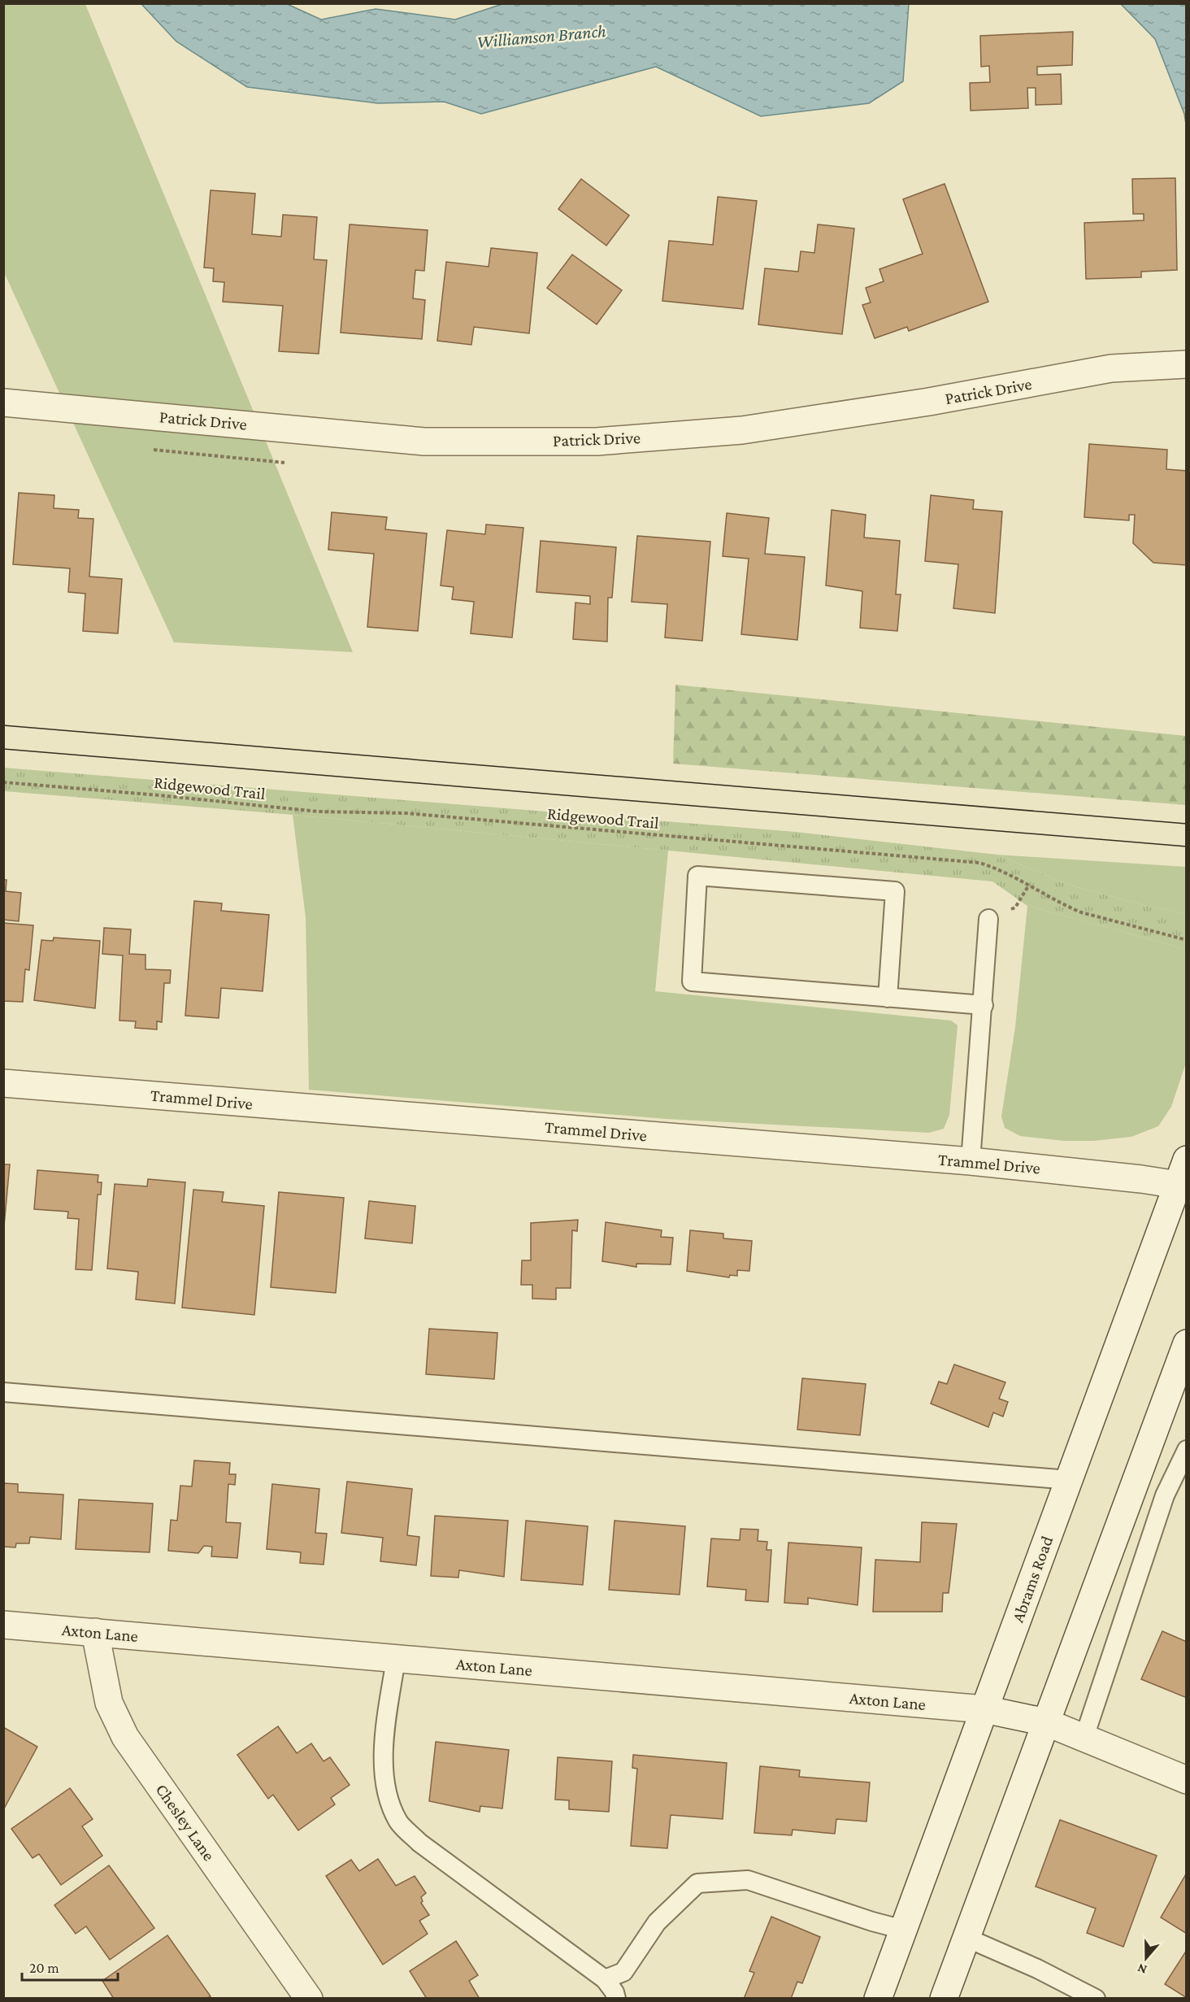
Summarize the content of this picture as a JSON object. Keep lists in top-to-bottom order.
{
  "streets": {
    "street": [
      "Patrick Drive",
      "Trammel Drive",
      "Abrams Road",
      "Axton Lane",
      "Chesley Lane"
    ],
    "path": ["Ridgewood Trail"]
  },
  "crossings": [
    ["Trammel Drive", "Abrams Road"],
    ["Abrams Road", "Axton Lane"],
    ["Axton Lane", "Chesley Lane"]
  ],
  "water": ["Williamson Branch"],
  "scale_bar": "20 m",
  "north": "bottom"
}
